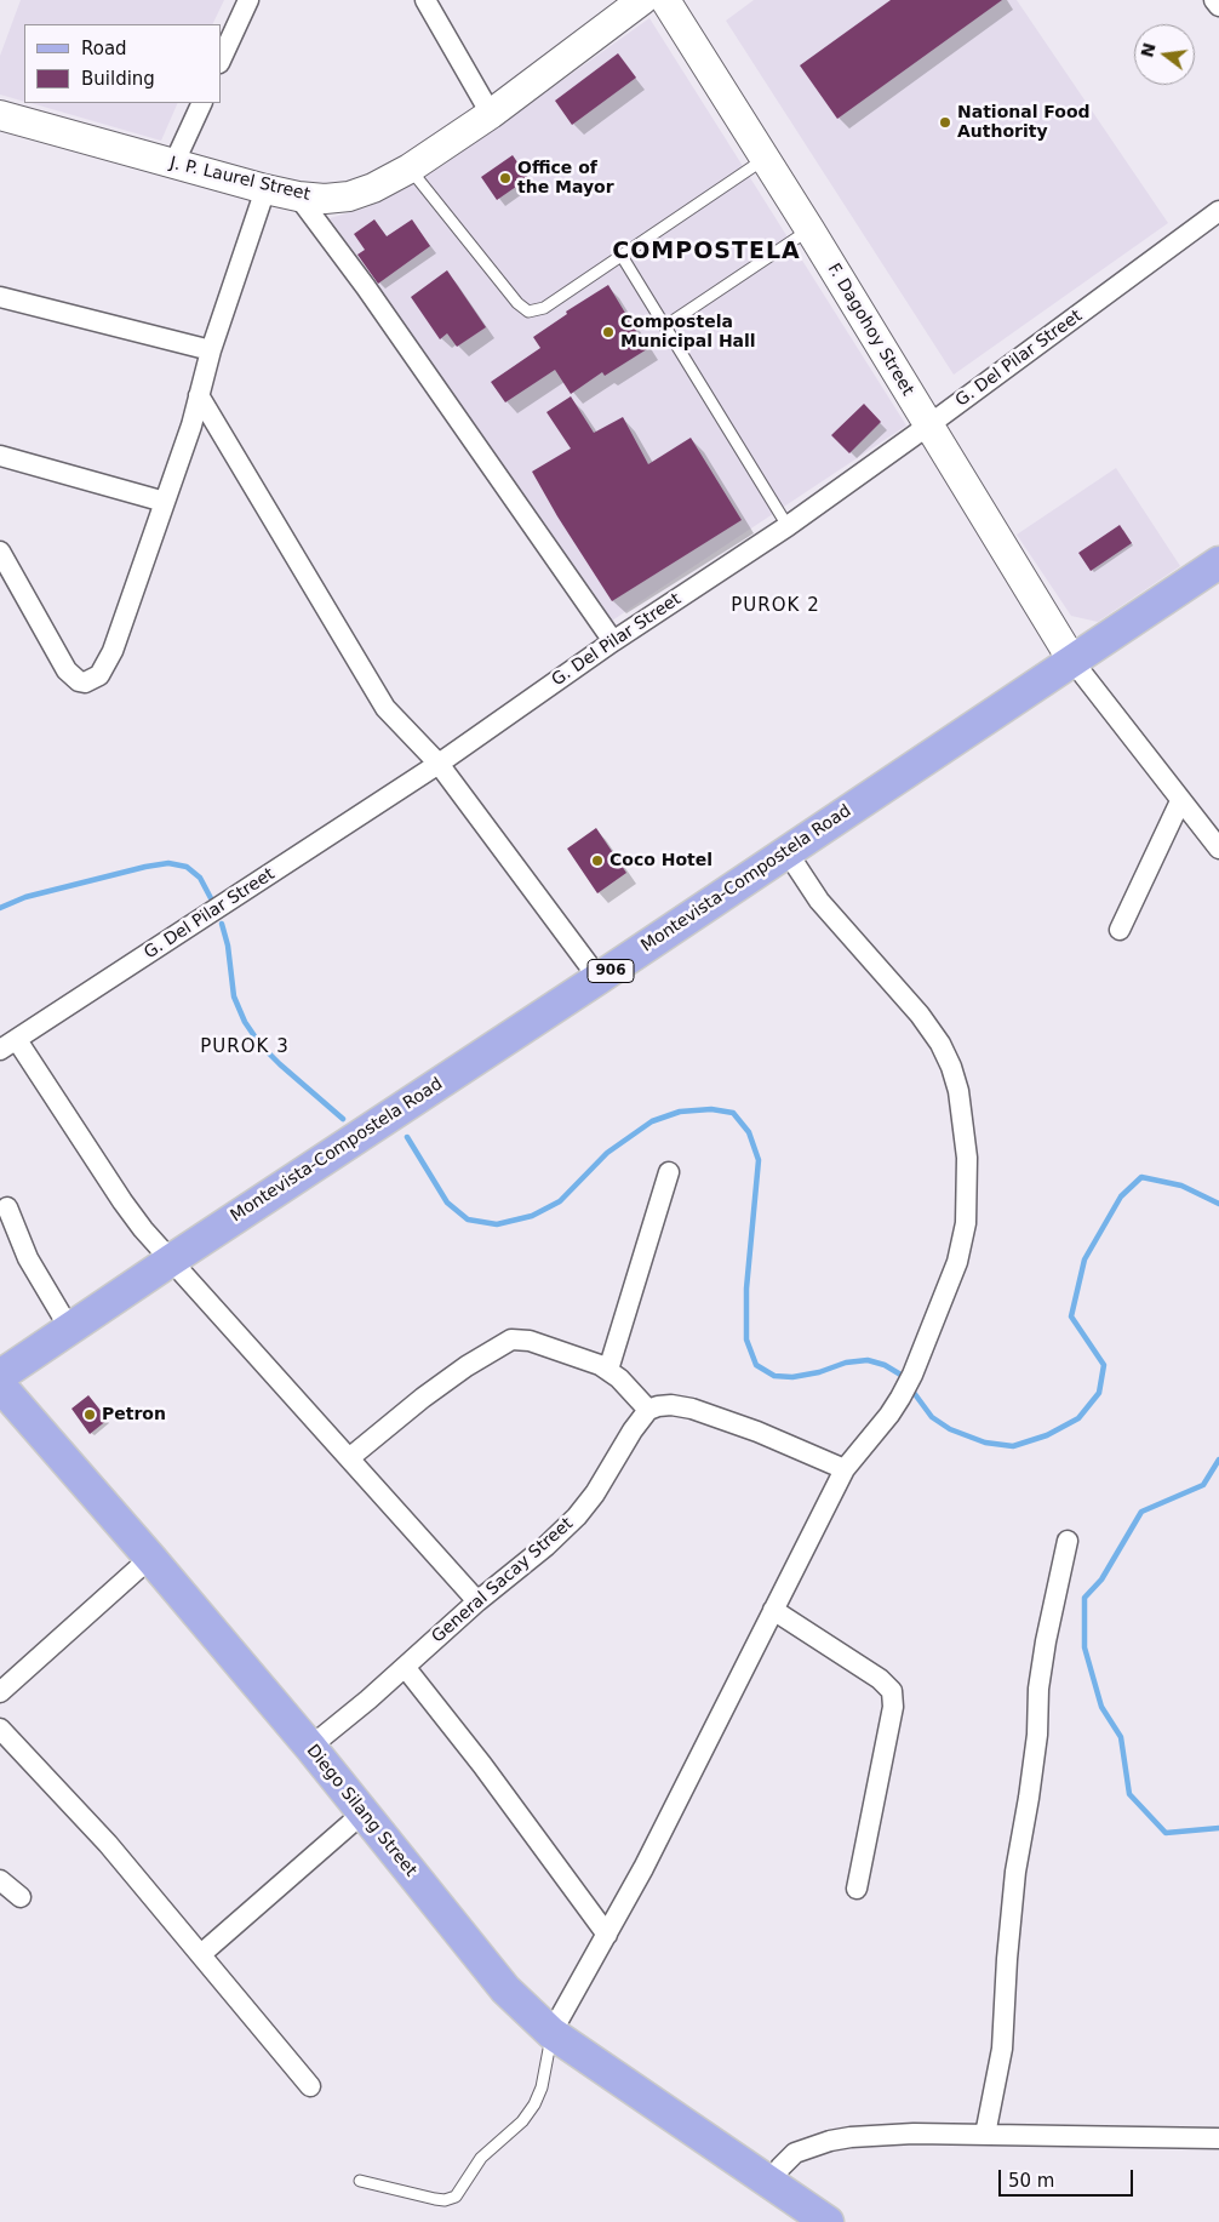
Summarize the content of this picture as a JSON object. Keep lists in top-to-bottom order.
{
  "streets": {
    "main road": [
      "J. P. Laurel Street",
      "F. Dagohoy Street",
      "Montevista-Compostela Road",
      "906",
      "Diego Silang Street"
    ],
    "street": ["G. Del Pilar Street", "General Sacay Street"]
  },
  "crossings": [
    ["F. Dagohoy Street", "G. Del Pilar Street"],
    ["F. Dagohoy Street", "Montevista-Compostela Road"],
    ["General Sacay Street", "Diego Silang Street"]
  ],
  "districts": ["COMPOSTELA", "PUROK 2", "PUROK 3"],
  "places": [
    "National Food Authority",
    "Office of the Mayor",
    "Compostela Municipal Hall",
    "Coco Hotel",
    "Petron"
  ],
  "legend": ["Road", "Building"],
  "scale_bar": "50 m",
  "north": "left"
}
